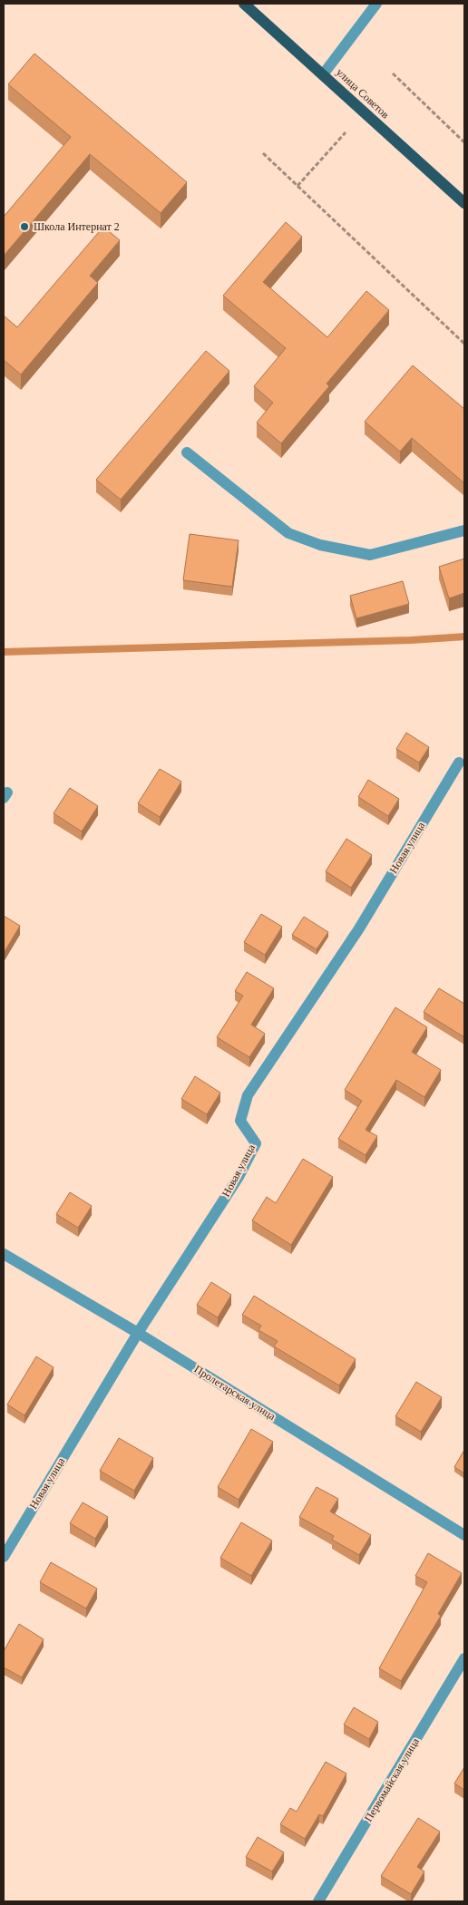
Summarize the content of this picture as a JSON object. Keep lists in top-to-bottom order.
{
  "streets": {
    "main road": ["улица Советов"],
    "street": ["Новая улица", "Пролетарская улица", "Первомайская улица"]
  },
  "crossings": [
    ["Новая улица", "Пролетарская улица"]
  ],
  "places": ["Школа Интернат 2"]
}
